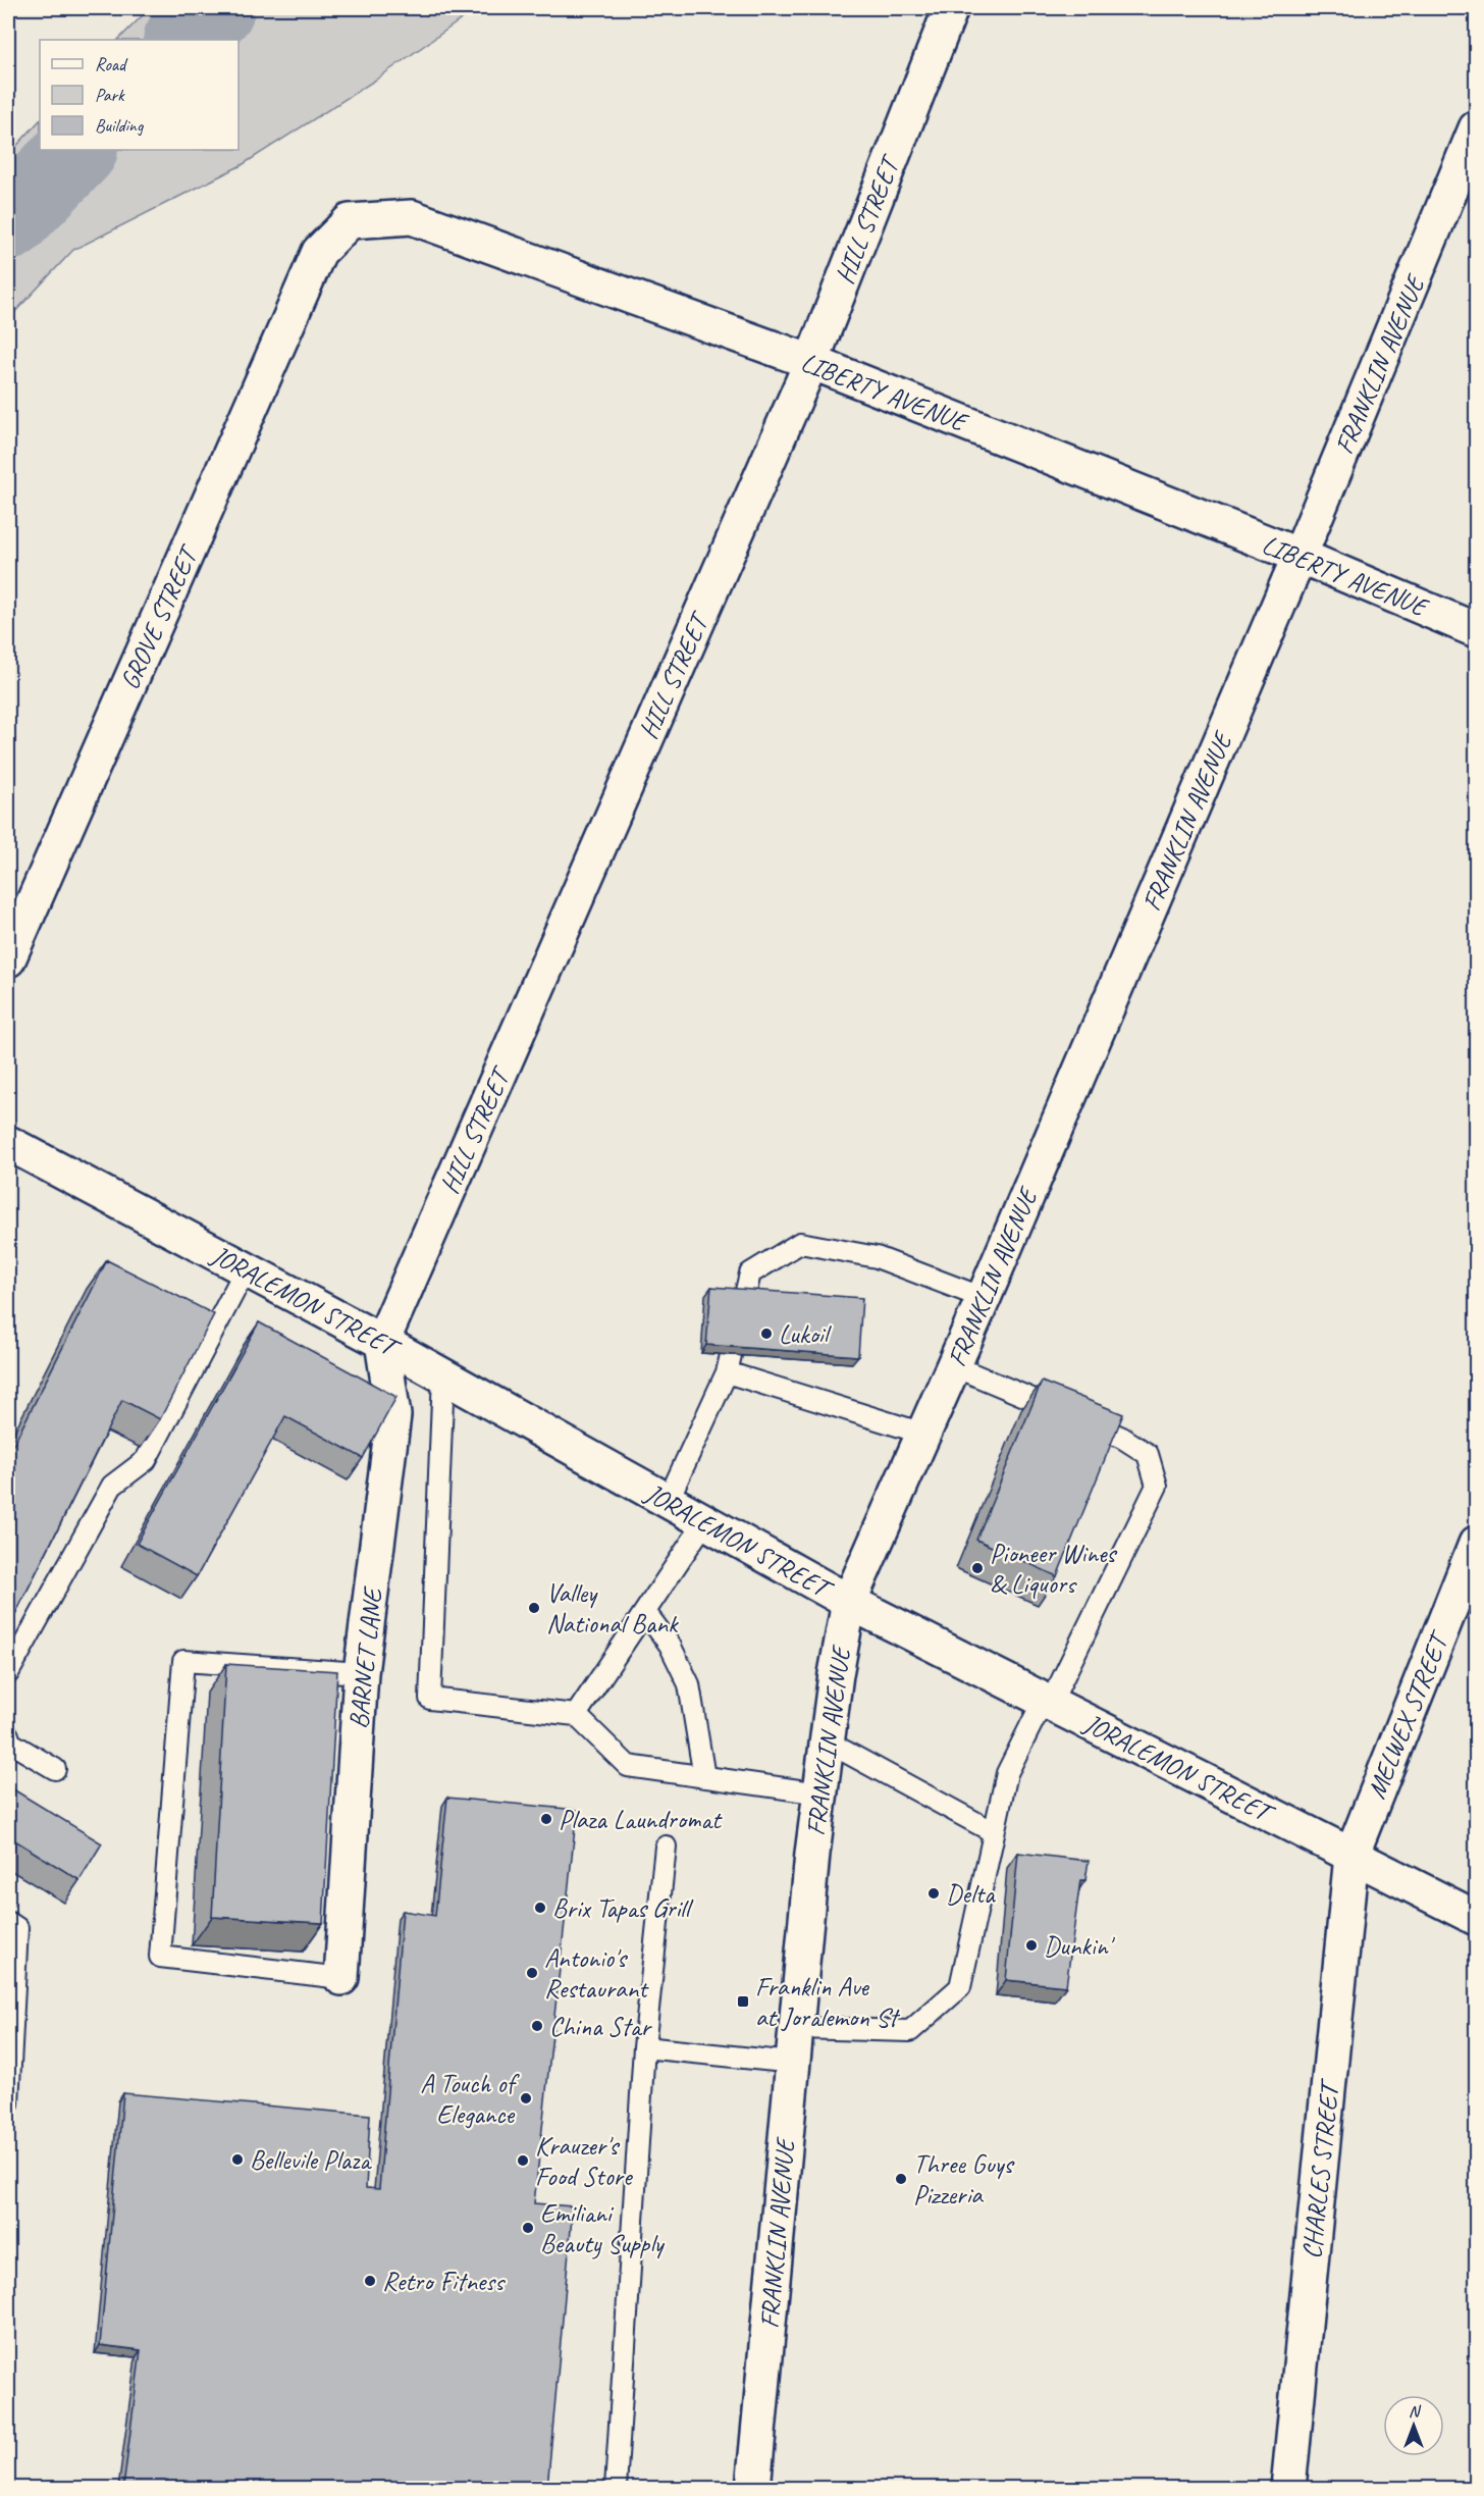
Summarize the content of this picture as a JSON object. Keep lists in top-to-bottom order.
{
  "streets": {
    "street": [
      "HILL STREET",
      "FRANKLIN AVENUE",
      "LIBERTY AVENUE",
      "GROVE STREET",
      "JORALEMON STREET",
      "BARNET LANE",
      "MELWEX STREET",
      "CHARLES STREET"
    ]
  },
  "crossings": [
    ["HILL STREET", "LIBERTY AVENUE"],
    ["HILL STREET", "JORALEMON STREET"],
    ["HILL STREET", "BARNET LANE"],
    ["FRANKLIN AVENUE", "LIBERTY AVENUE"],
    ["FRANKLIN AVENUE", "JORALEMON STREET"],
    ["LIBERTY AVENUE", "GROVE STREET"],
    ["JORALEMON STREET", "BARNET LANE"],
    ["JORALEMON STREET", "MELWEX STREET"],
    ["JORALEMON STREET", "CHARLES STREET"],
    ["MELWEX STREET", "CHARLES STREET"]
  ],
  "places": {
    "other": [
      "Lukoil",
      "Pioneer Wines & Liquors",
      "Valley National Bank",
      "Plaza Laundromat",
      "Delta",
      "Brix Tapas Grill",
      "Dunkin'",
      "Antonio's Restaurant",
      "China Star",
      "A Touch of Elegance",
      "Bellevile Plaza",
      "Krauzer's Food Store",
      "Three Guys Pizzeria",
      "Emiliani Beauty Supply",
      "Retro Fitness"
    ],
    "transit": ["Franklin Ave at Joralemon St"]
  },
  "legend": ["Road", "Park", "Building"],
  "north": "top"
}
